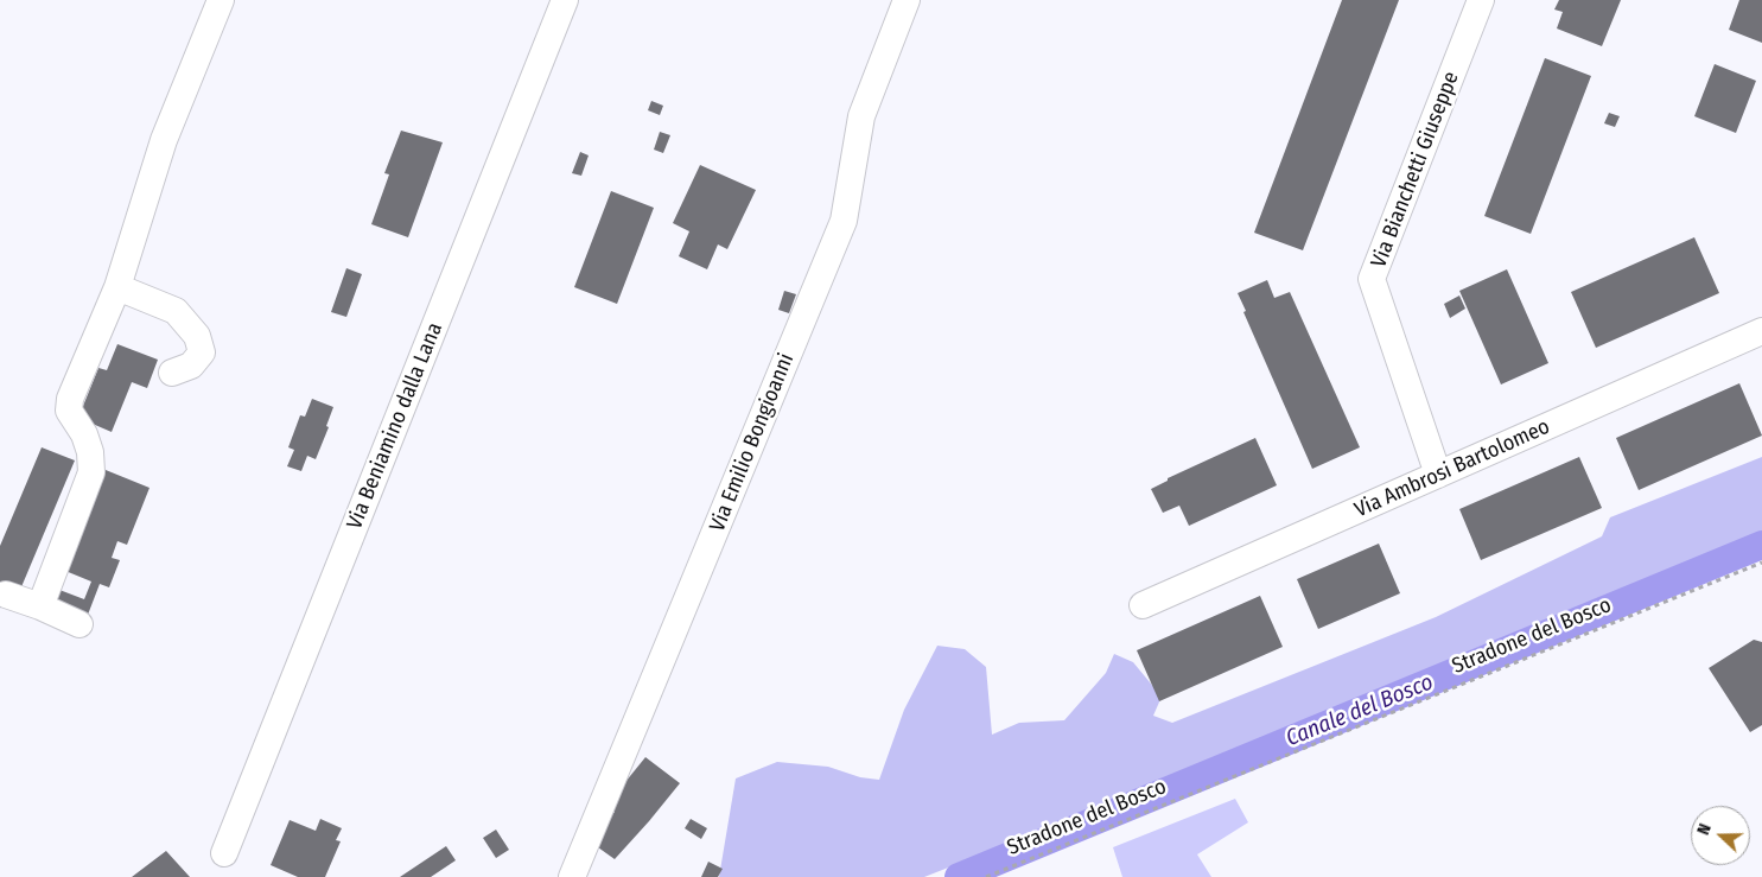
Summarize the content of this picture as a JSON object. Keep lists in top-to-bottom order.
{
  "streets": {
    "street": [
      "Via Bianchetti Giuseppe",
      "Via Beniamino dalla Lana",
      "Via Emilio Bongioanni",
      "Via Ambrosi Bartolomeo"
    ],
    "path": ["Stradone del Bosco"]
  },
  "crossings": [
    ["Via Bianchetti Giuseppe", "Via Ambrosi Bartolomeo"]
  ],
  "water": ["Canale del Bosco"],
  "north": "left"
}
